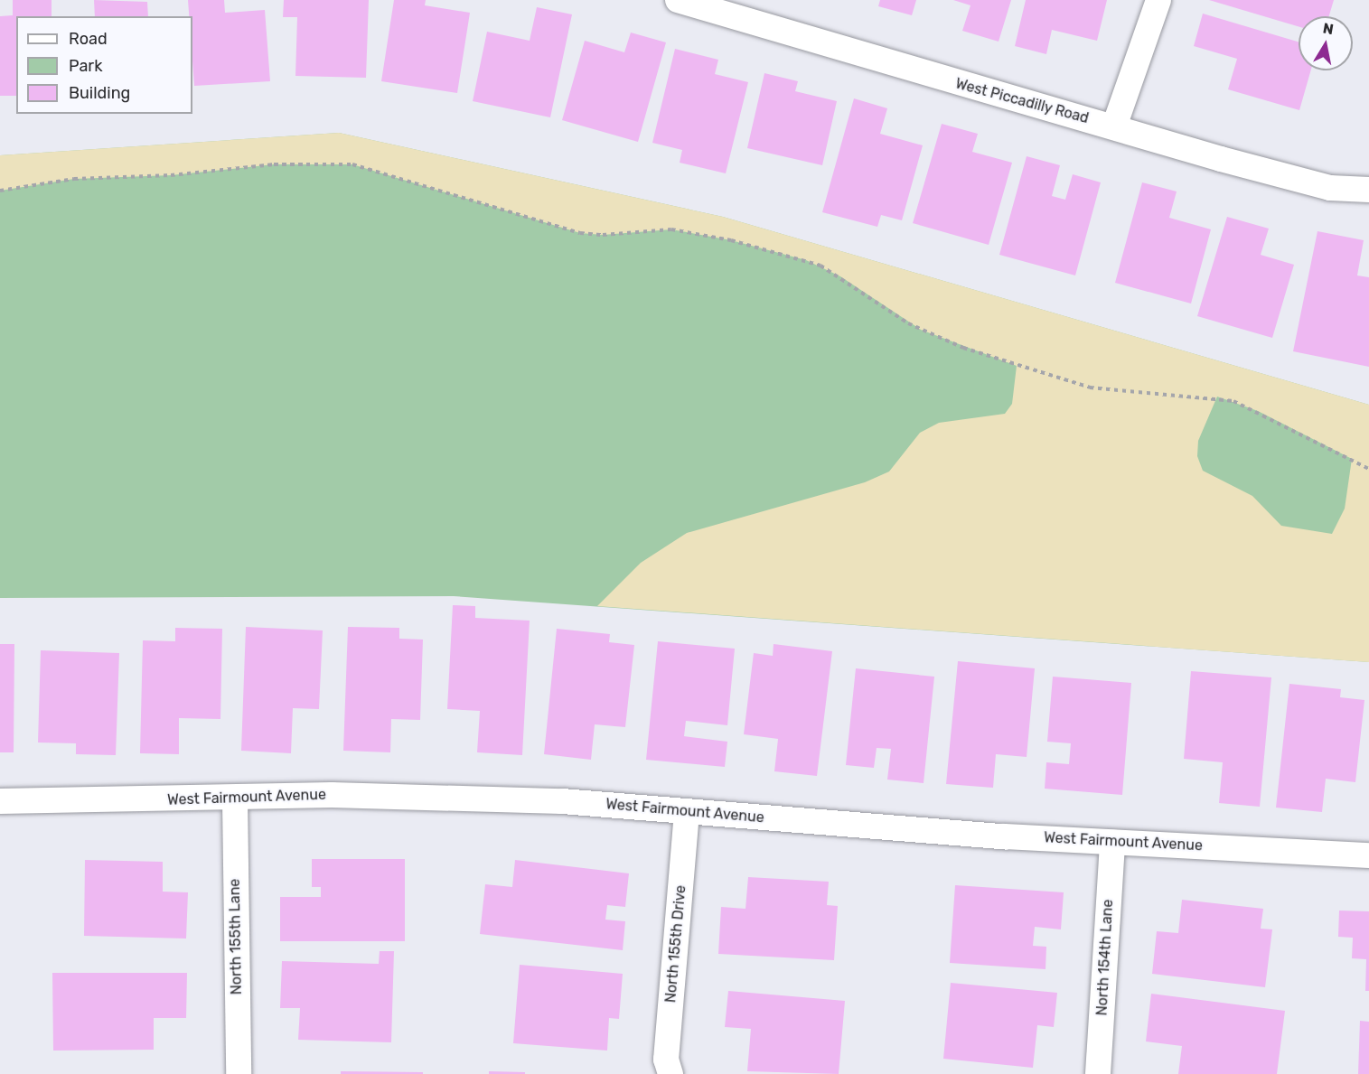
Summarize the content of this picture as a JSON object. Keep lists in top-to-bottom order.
{
  "streets": {
    "street": [
      "West Piccadilly Road",
      "West Fairmount Avenue",
      "North 155th Lane",
      "North 155th Drive",
      "North 154th Lane"
    ]
  },
  "crossings": [
    ["West Fairmount Avenue", "North 155th Lane"],
    ["West Fairmount Avenue", "North 155th Drive"],
    ["West Fairmount Avenue", "North 154th Lane"]
  ],
  "legend": ["Road", "Park", "Building"],
  "north": "top"
}
